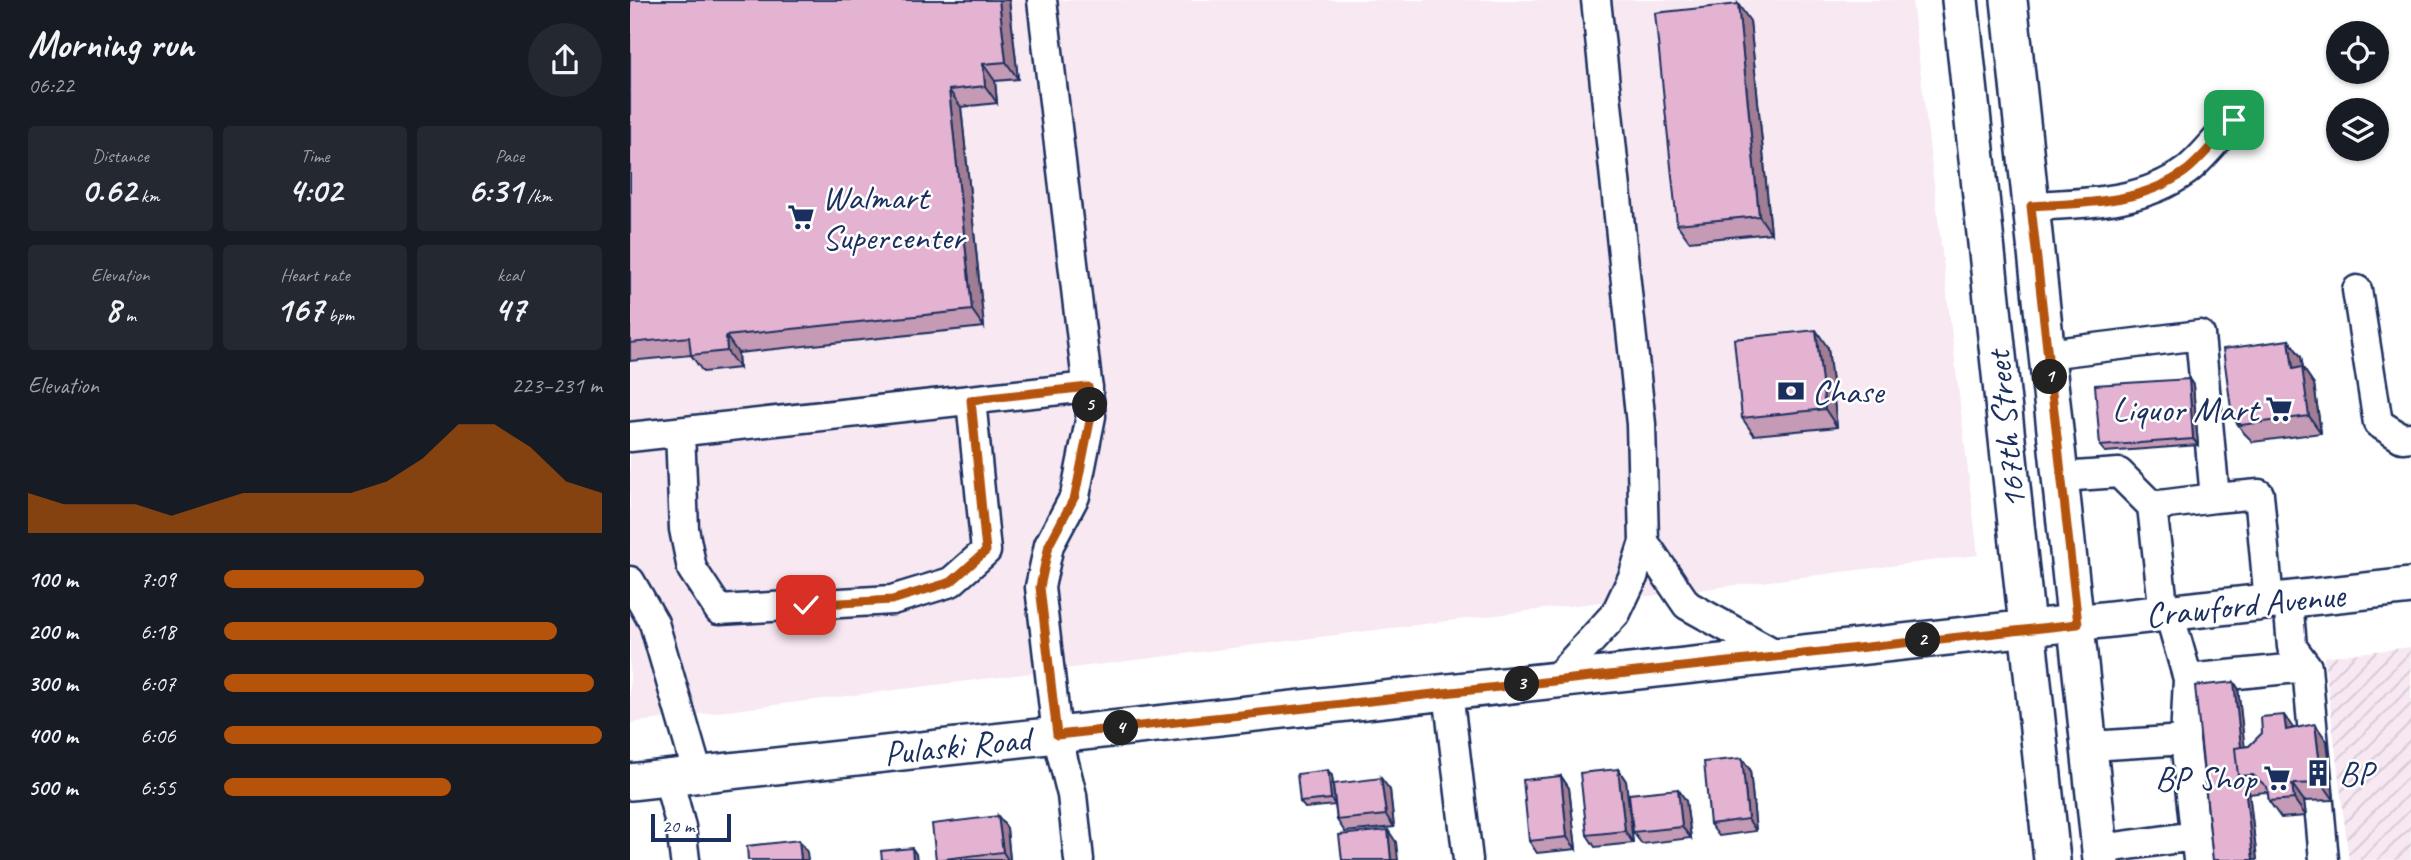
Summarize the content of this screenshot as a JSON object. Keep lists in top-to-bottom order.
{
  "streets": {
    "main road": ["167th Street", "Crawford Avenue", "Pulaski Road"]
  },
  "crossings": [
    ["167th Street", "Crawford Avenue"],
    ["167th Street", "Pulaski Road"],
    ["Crawford Avenue", "Pulaski Road"]
  ],
  "places": {
    "supermarket": ["Walmart Supercenter", "Liquor Mart", "BP Shop"],
    "bank": ["Chase"],
    "building": ["BP"]
  },
  "scale_bar": "20 m",
  "page": {
    "heading": ["Morning run", "06:22"],
    "stats": [
      ["Distance", "0.62 km"],
      ["Time", "4:02"],
      ["Pace", "6:31 /km"],
      ["Elevation", "8 m"],
      ["Heart rate", "167 bpm"],
      ["kcal", "47"]
    ],
    "chart": ["Elevation", "223–231 m"],
    "pins": [
      "1",
      "5",
      "2",
      "3",
      "4"
    ],
    "list": [
      {
        "name": "100 m",
        "note": "7:09"
      },
      {
        "name": "200 m",
        "note": "6:18"
      },
      {
        "name": "300 m",
        "note": "6:07"
      },
      {
        "name": "400 m",
        "note": "6:06"
      },
      {
        "name": "500 m",
        "note": "6:55"
      }
    ],
    "scale": "20 m"
  }
}
